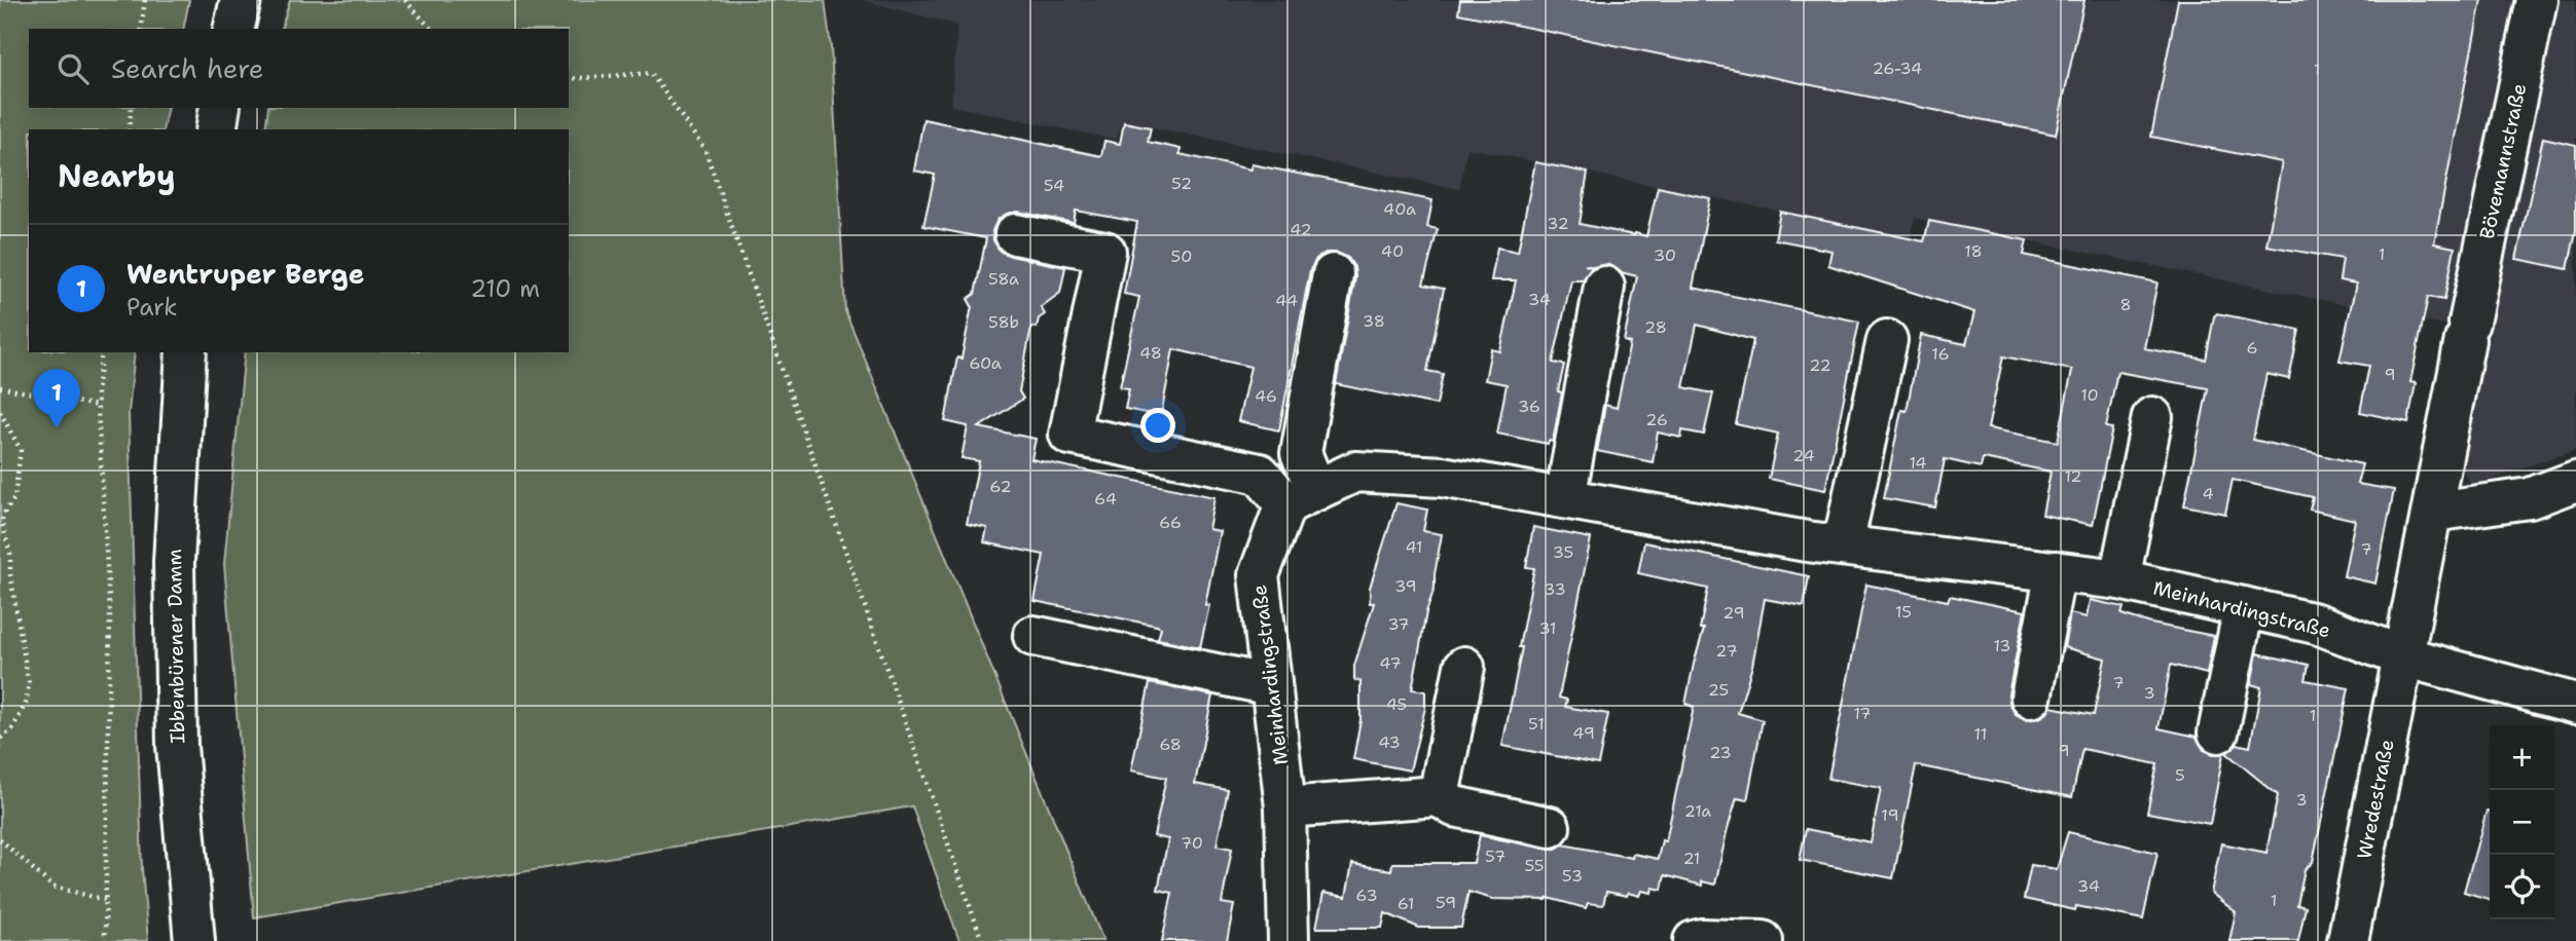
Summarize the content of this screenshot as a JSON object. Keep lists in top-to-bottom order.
{
  "streets": {
    "street": [
      "Bövemannstraße",
      "Meinhardingstraße",
      "Ibbenbürener Damm",
      "Wredestraße"
    ]
  },
  "crossings": [
    ["Bövemannstraße", "Wredestraße"],
    ["Meinhardingstraße", "Wredestraße"]
  ],
  "house_numbers": [
    "26-34",
    "1",
    "52",
    "54",
    "40a",
    "32",
    "42",
    "40",
    "18",
    "1",
    "30",
    "50",
    "58a",
    "34",
    "44",
    "8",
    "38",
    "58b",
    "28",
    "6",
    "48",
    "16",
    "60a",
    "22",
    "9",
    "10",
    "46",
    "36",
    "26",
    "24",
    "14",
    "12",
    "62",
    "4",
    "64",
    "66",
    "41",
    "7",
    "35",
    "39",
    "33",
    "15",
    "29",
    "37",
    "31",
    "13",
    "27",
    "47",
    "7",
    "25",
    "3",
    "45",
    "17",
    "1",
    "51",
    "49",
    "11",
    "43",
    "68",
    "9",
    "23",
    "5",
    "3",
    "21a",
    "19",
    "70",
    "57",
    "21",
    "55",
    "53",
    "34",
    "63",
    "1",
    "59",
    "61"
  ],
  "page": {
    "search": "Search here",
    "heading": "Nearby",
    "list": [
      {
        "mark": "1",
        "name": "Wentruper Berge",
        "note": "Park",
        "value": "210 m"
      }
    ],
    "pins": "1",
    "map_buttons": ["+", "−"]
  }
}
